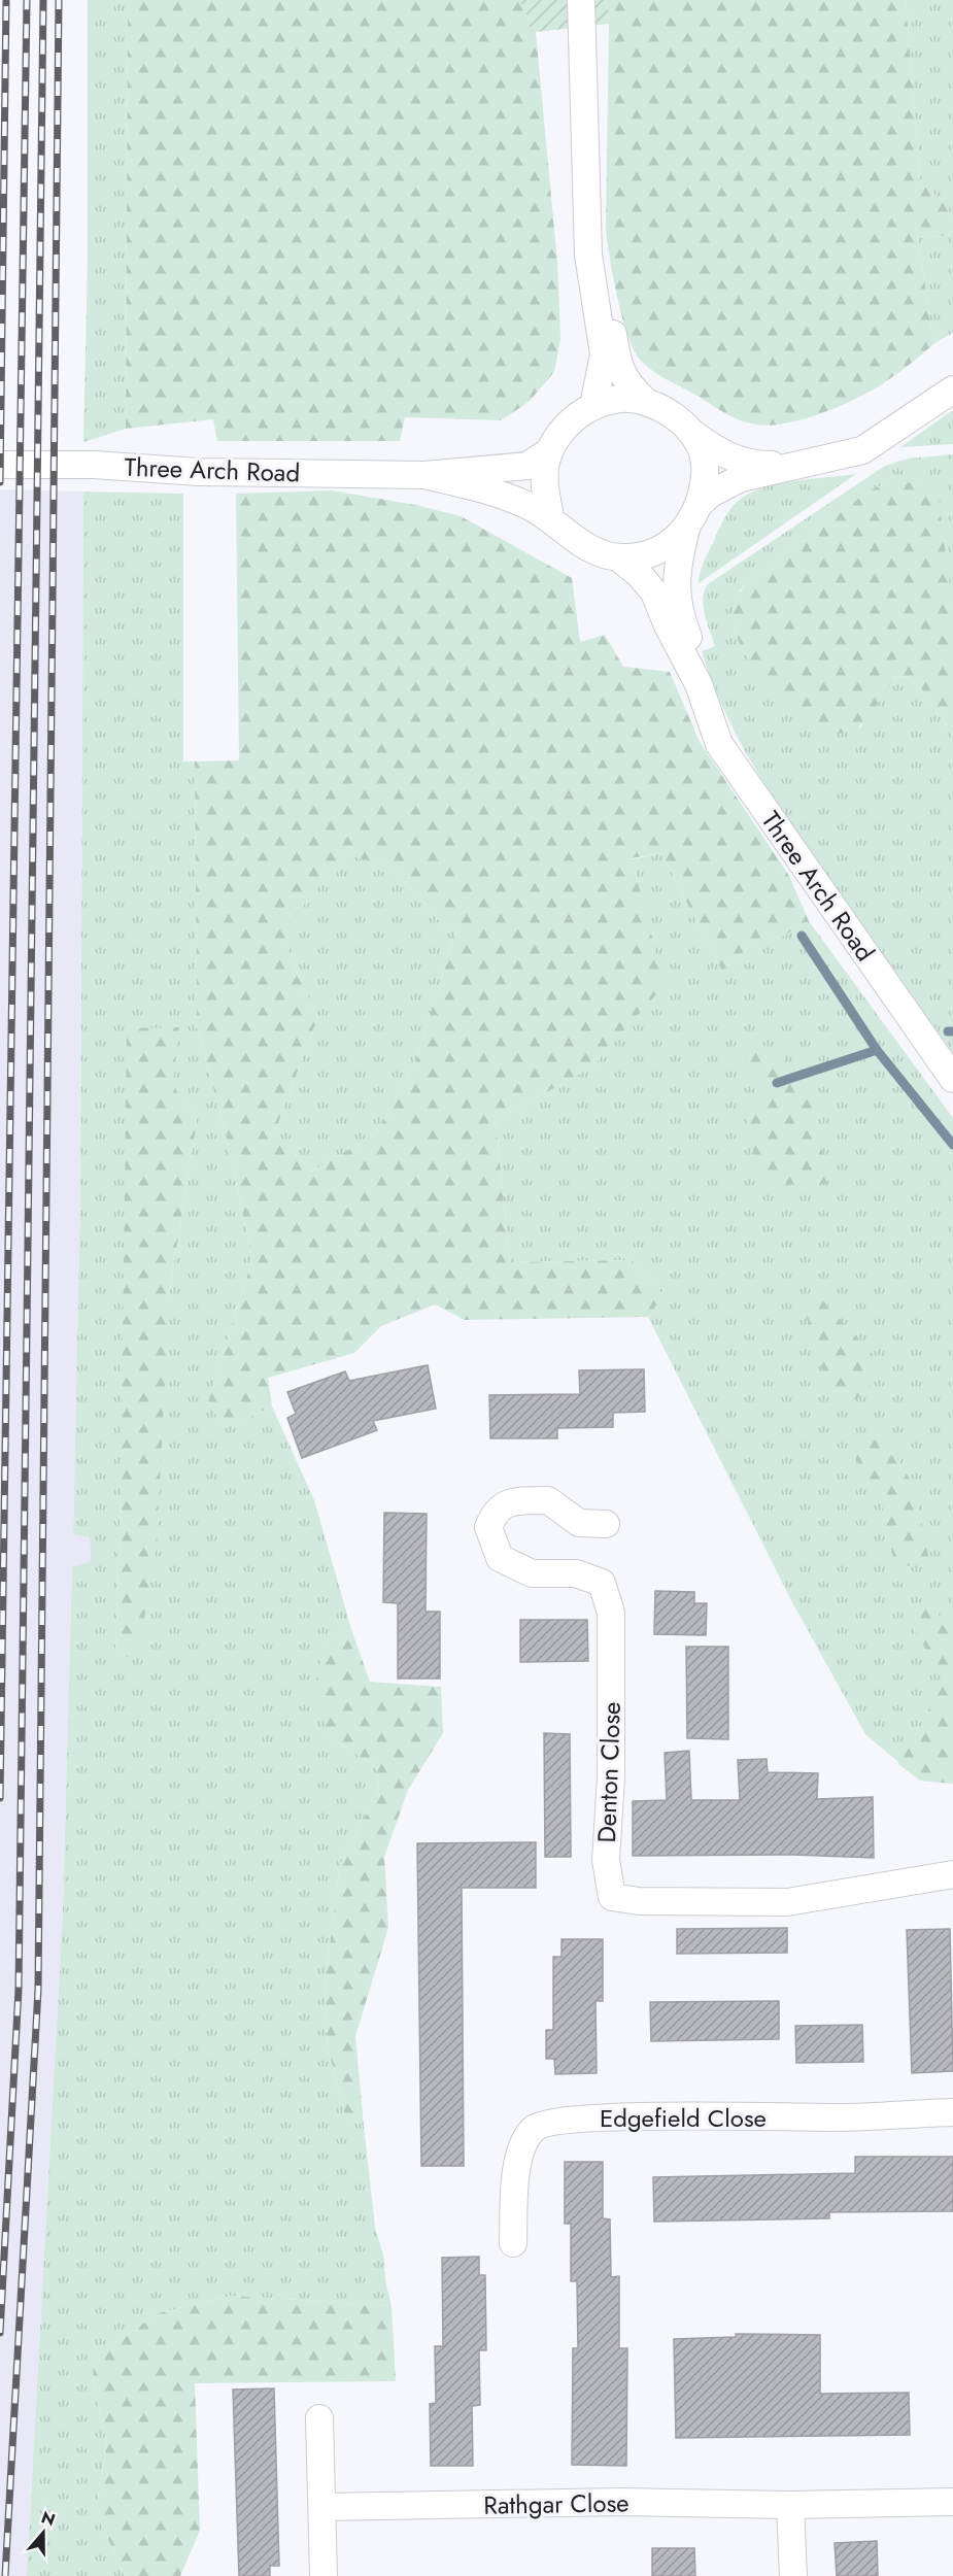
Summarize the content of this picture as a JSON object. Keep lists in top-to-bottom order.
{
  "streets": {
    "street": [
      "Three Arch Road",
      "Denton Close",
      "Edgefield Close",
      "Rathgar Close"
    ]
  },
  "north": "top"
}
